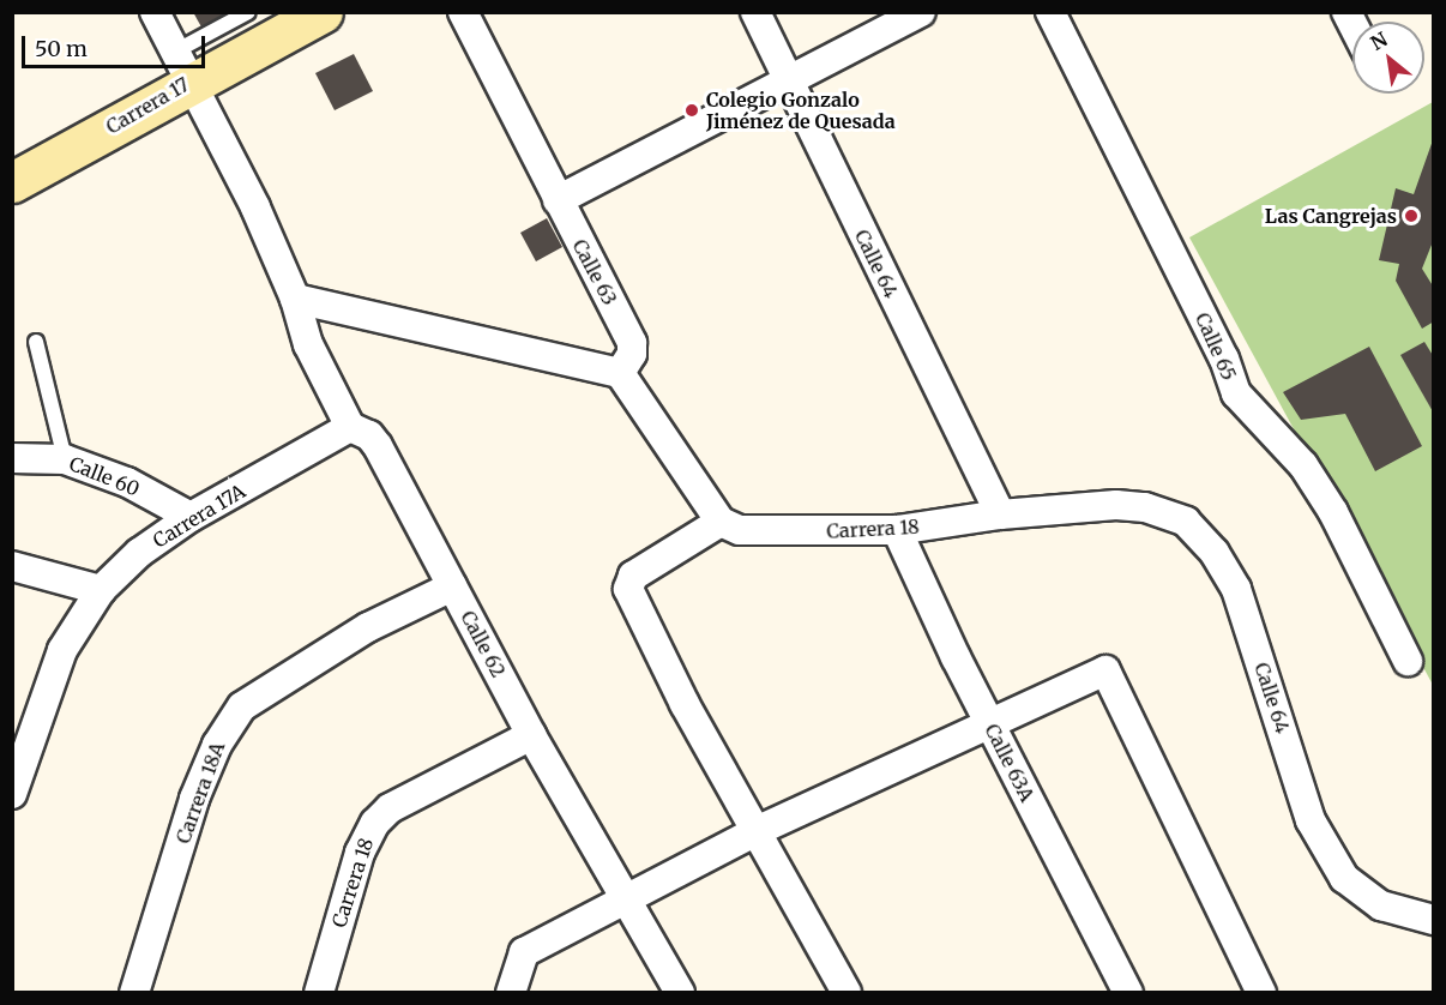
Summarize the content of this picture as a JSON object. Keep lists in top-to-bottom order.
{
  "streets": {
    "main road": ["Carrera 17"],
    "street": [
      "Calle 64",
      "Calle 63",
      "Calle 65",
      "Calle 60",
      "Carrera 17A",
      "Carrera 18",
      "Calle 62",
      "Calle 63A",
      "Carrera 18A"
    ]
  },
  "crossings": [
    ["Carrera 17", "Calle 62"],
    ["Calle 64", "Carrera 18"],
    ["Calle 60", "Carrera 17A"],
    ["Carrera 17A", "Calle 62"],
    ["Carrera 18", "Calle 62"],
    ["Carrera 18", "Calle 63A"],
    ["Calle 62", "Carrera 18A"]
  ],
  "places": ["Colegio Gonzalo Jiménez de Quesada", "Las Cangrejas"],
  "scale_bar": "50 m",
  "north": "top left"
}
